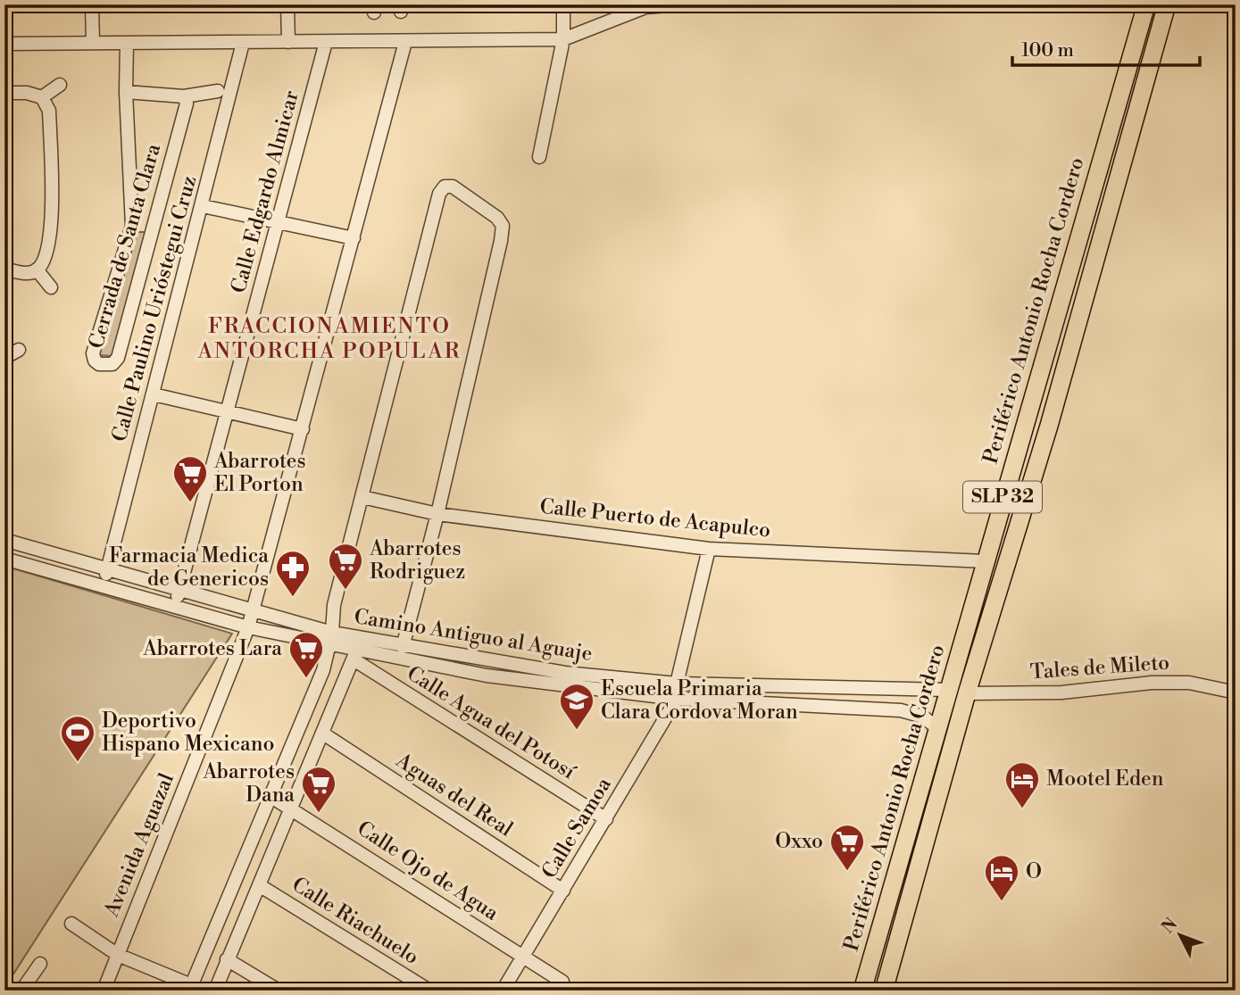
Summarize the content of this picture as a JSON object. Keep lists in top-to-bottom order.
{
  "streets": {
    "highway": ["Periférico Antonio Rocha Cordero", "SLP 32"],
    "street": [
      "Calle Edgardo Almicar",
      "Cerrada de Santa Clara",
      "Calle Paulino Urióstegui Cruz",
      "Calle Puerto de Acapulco",
      "Camino Antiguo al Aguaje",
      "Tales de Mileto",
      "Calle Agua del Potosí",
      "Aguas del Real",
      "Calle Samoa",
      "Avenida Aguazal",
      "Calle Ojo de Agua",
      "Calle Riachuelo"
    ]
  },
  "crossings": [
    ["Calle Edgardo Almicar", "Camino Antiguo al Aguaje"],
    ["Calle Paulino Urióstegui Cruz", "Camino Antiguo al Aguaje"],
    ["Periférico Antonio Rocha Cordero", "Calle Puerto de Acapulco"],
    ["Periférico Antonio Rocha Cordero", "Camino Antiguo al Aguaje"],
    ["Periférico Antonio Rocha Cordero", "Tales de Mileto"],
    ["Camino Antiguo al Aguaje", "Calle Agua del Potosí"],
    ["Camino Antiguo al Aguaje", "Calle Samoa"],
    ["Camino Antiguo al Aguaje", "Avenida Aguazal"],
    ["Calle Agua del Potosí", "Calle Samoa"],
    ["Aguas del Real", "Calle Samoa"],
    ["Calle Samoa", "Calle Ojo de Agua"]
  ],
  "districts": ["FRACCIONAMIENTO ANTORCHA POPULAR"],
  "places": {
    "supermarket": [
      "Abarrotes El Porton",
      "Abarrotes Rodriguez",
      "Abarrotes Lara",
      "Abarrotes Dana",
      "Oxxo"
    ],
    "pharmacy": ["Farmacia Medica de Genericos"],
    "school or university": ["Escuela Primaria Clara Cordova Moran"],
    "sports": ["Deportivo Hispano Mexicano"],
    "hotel": ["Mootel Eden", "O"]
  },
  "scale_bar": "100 m",
  "north": "top left"
}
